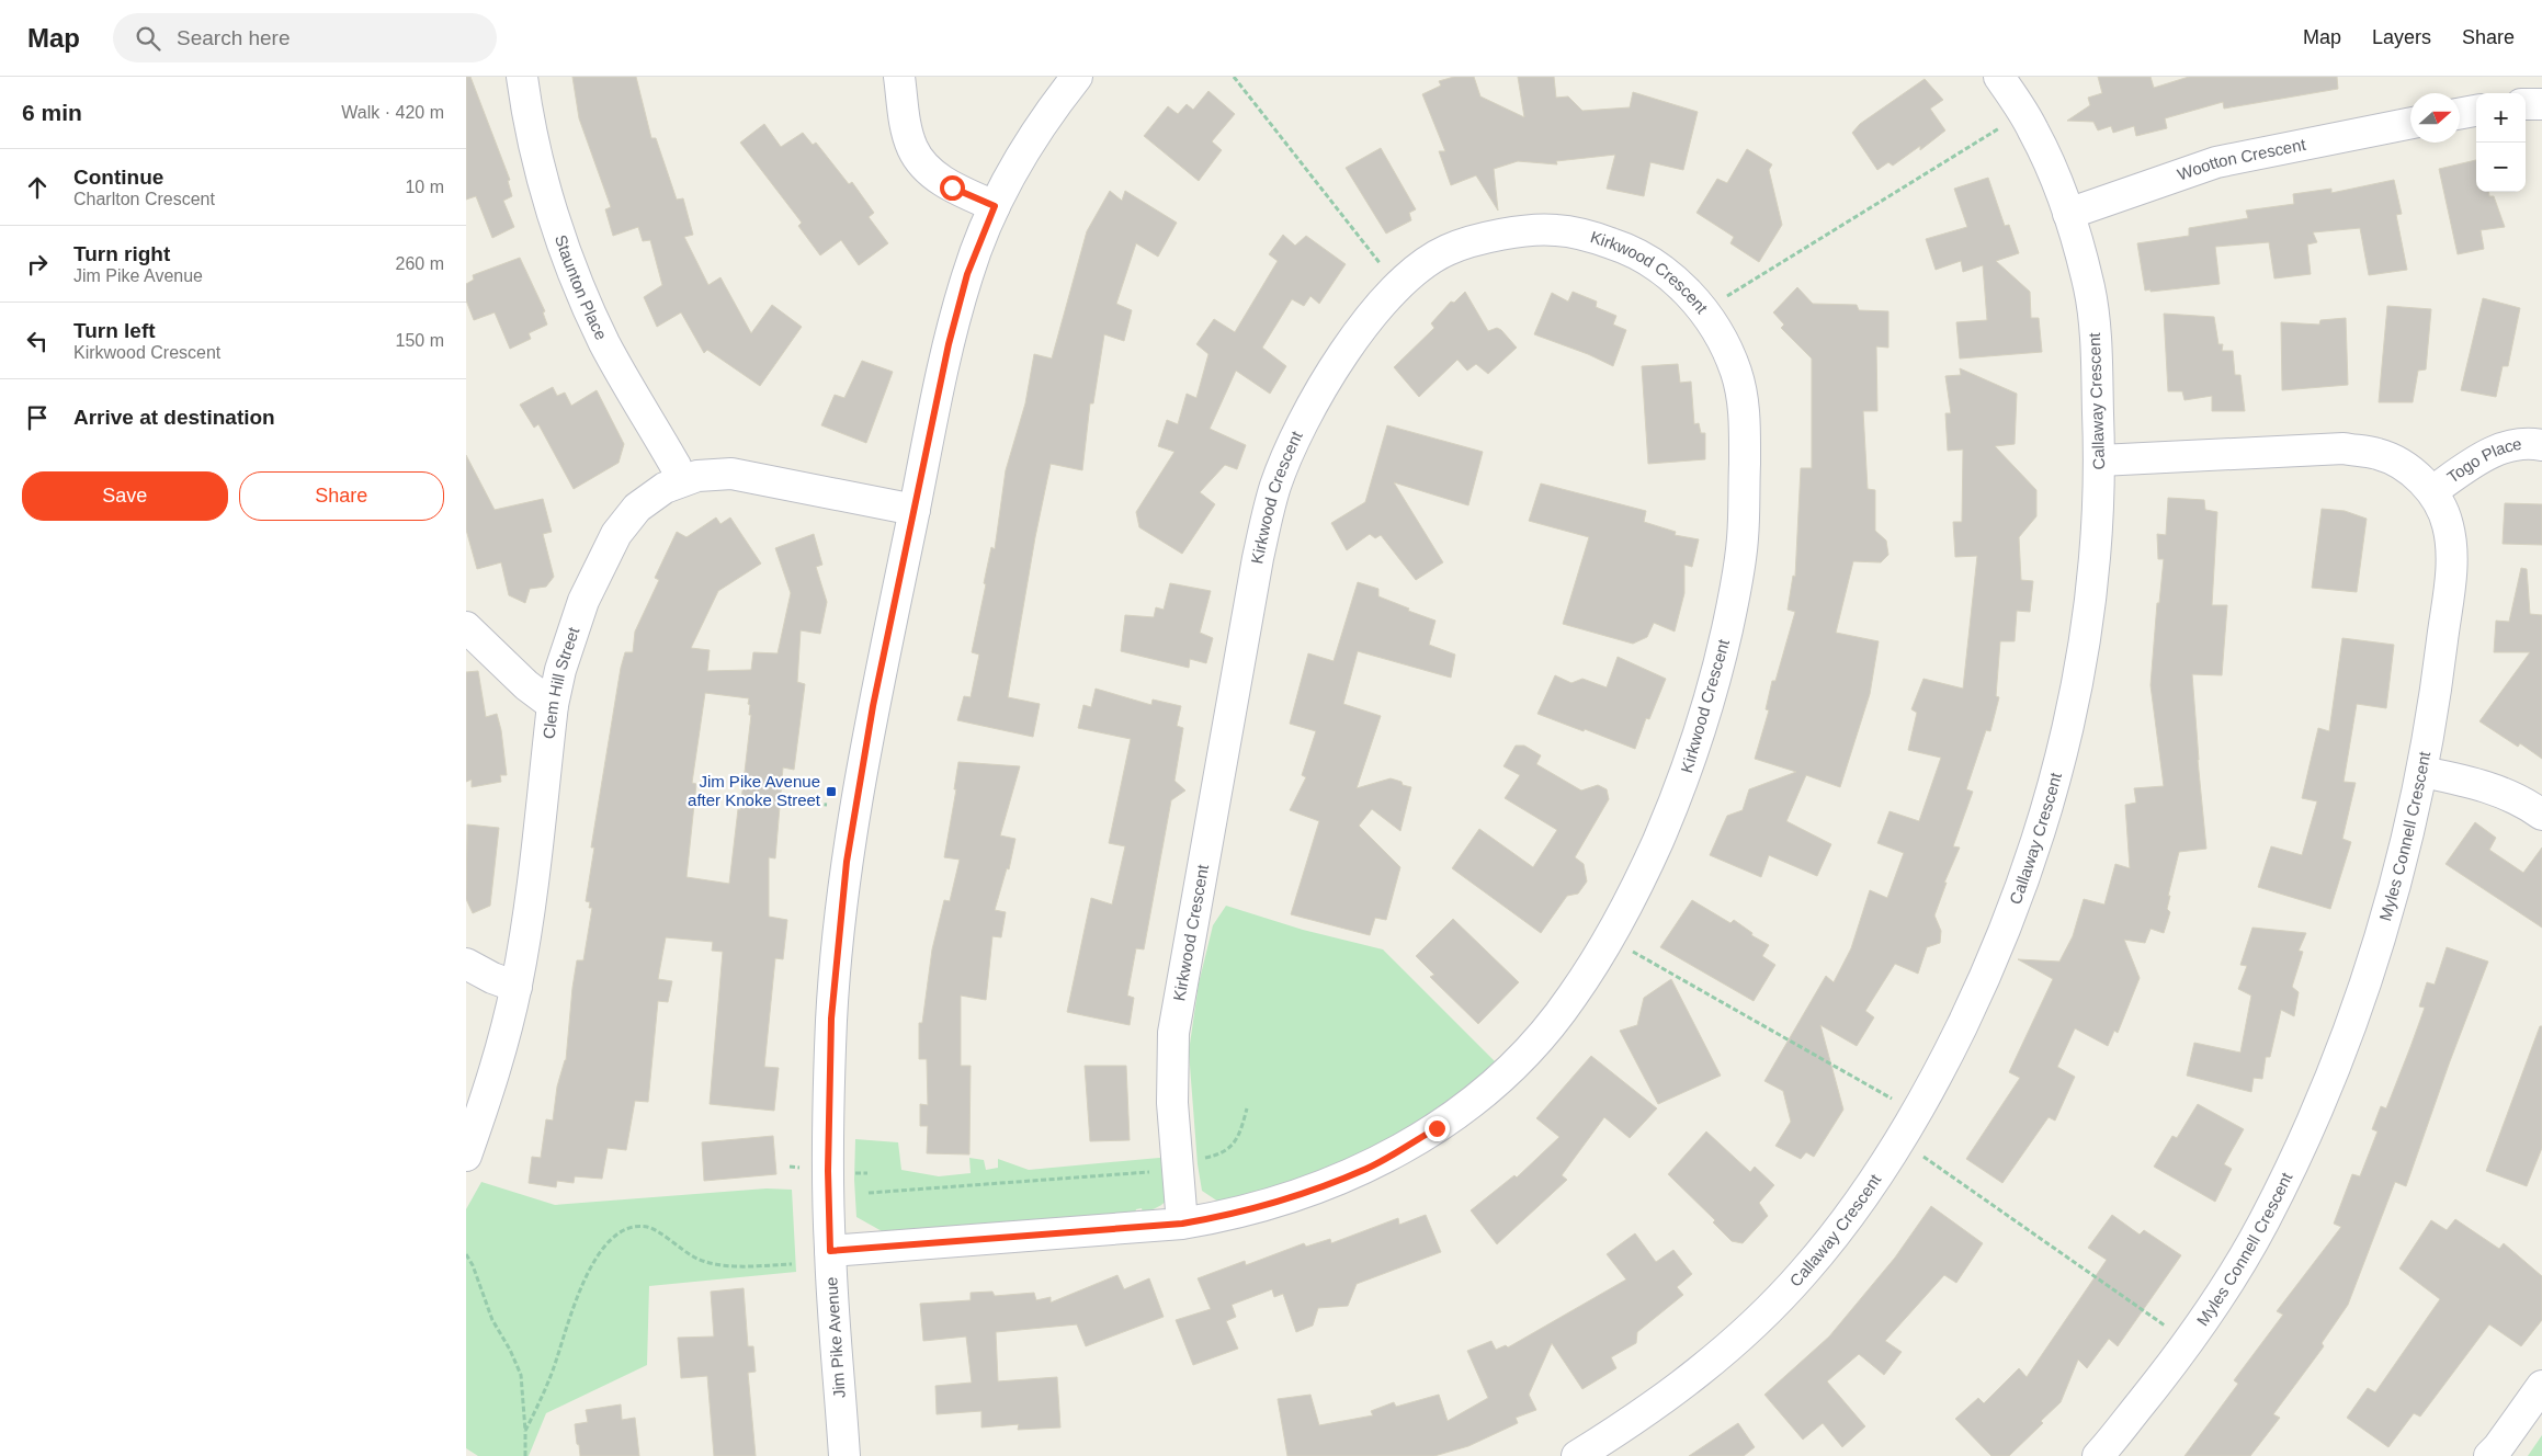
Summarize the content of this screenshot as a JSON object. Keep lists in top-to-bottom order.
{
  "streets": {
    "street": [
      "Wootton Crescent",
      "Kirkwood Crescent",
      "Staunton Place",
      "Callaway Crescent",
      "Togo Place",
      "Clem Hill Street",
      "Myles Connell Crescent",
      "Jim Pike Avenue"
    ]
  },
  "crossings": [
    ["Wootton Crescent", "Callaway Crescent"],
    ["Kirkwood Crescent", "Jim Pike Avenue"],
    ["Staunton Place", "Clem Hill Street"],
    ["Callaway Crescent", "Myles Connell Crescent"],
    ["Togo Place", "Myles Connell Crescent"],
    ["Clem Hill Street", "Jim Pike Avenue"]
  ],
  "places": {
    "transit": ["Jim Pike Avenue after Knoke Street"]
  },
  "north": "right",
  "page": {
    "header": "Map",
    "search": "Search here",
    "nav": ["Map", "Layers", "Share"],
    "heading": ["6 min", "Walk · 420 m"],
    "map_buttons": ["+", "−"],
    "list": [
      ["Continue", "Charlton Crescent", "10 m"],
      ["Turn right", "Jim Pike Avenue", "260 m"],
      ["Turn left", "Kirkwood Crescent", "150 m"],
      "Arrive at destination"
    ],
    "buttons": ["Save", "Share"]
  }
}
